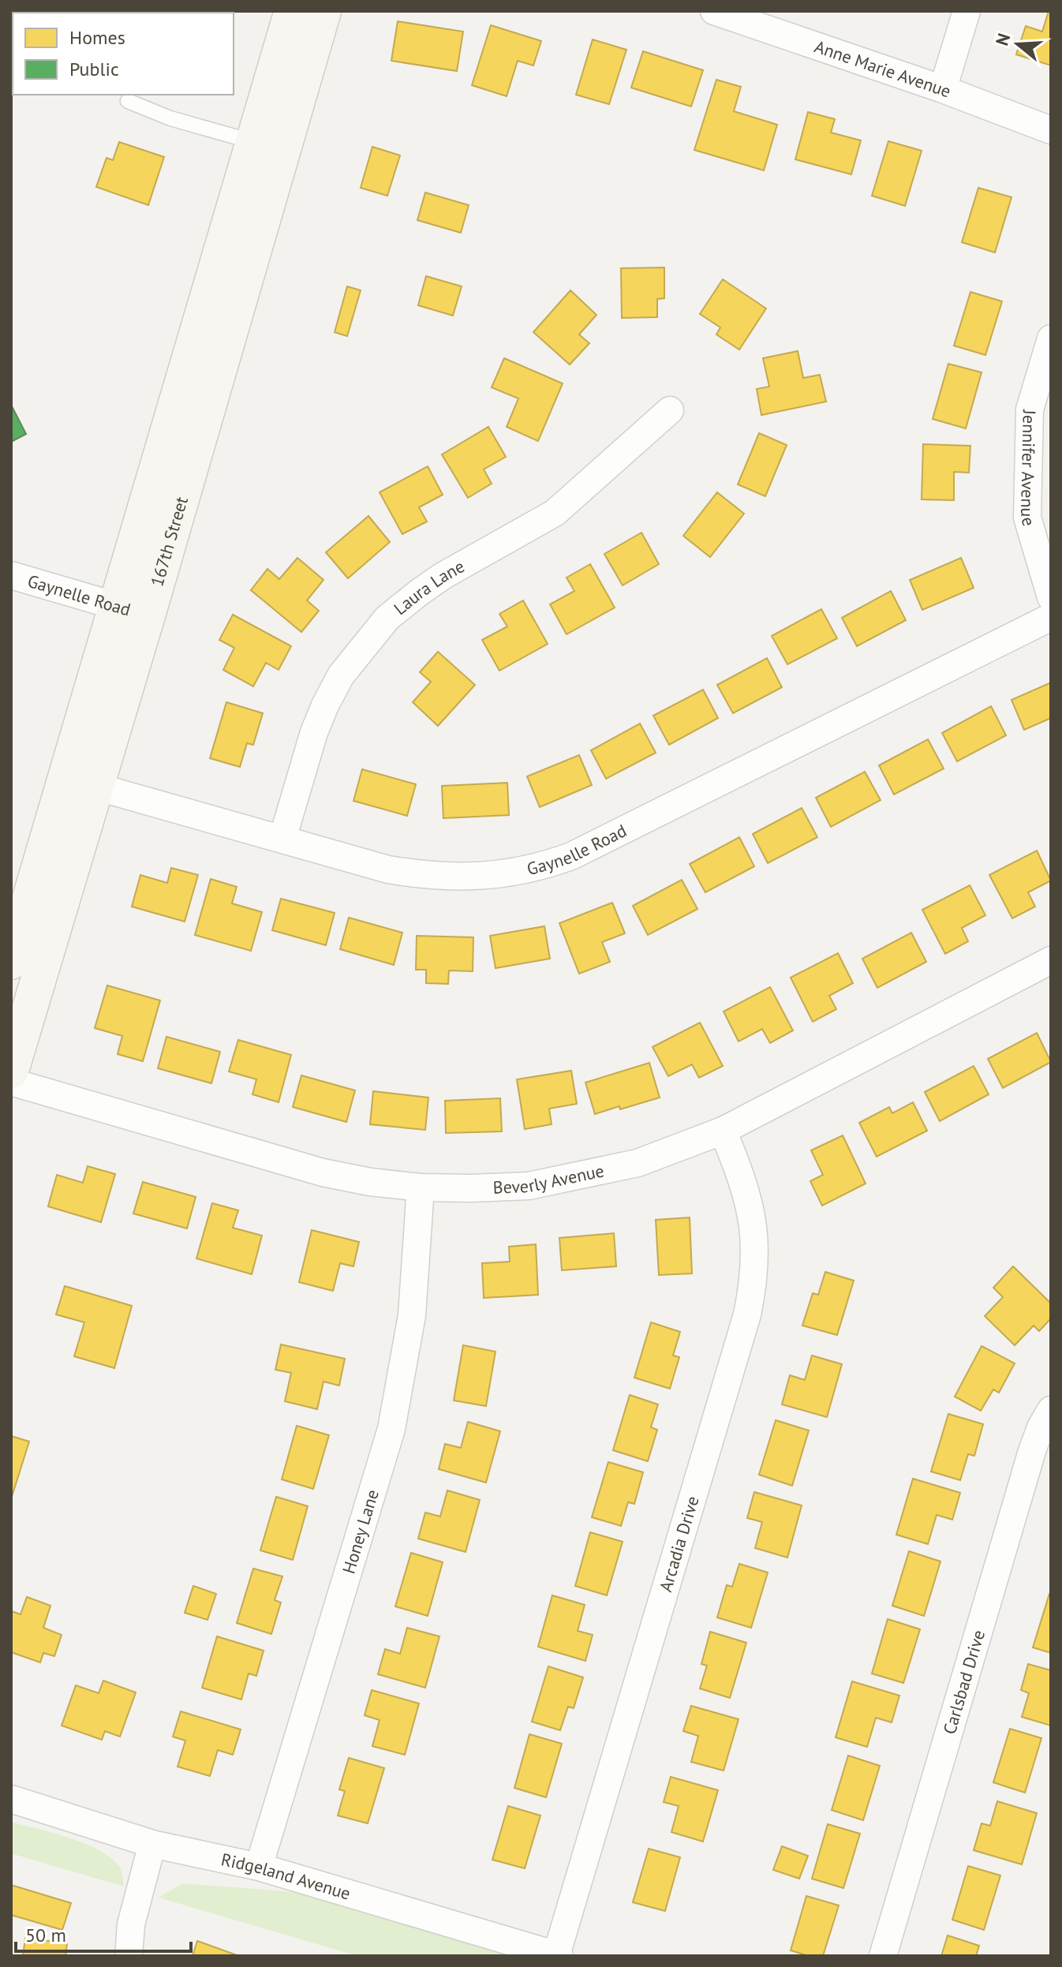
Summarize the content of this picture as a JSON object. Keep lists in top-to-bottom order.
{
  "streets": {
    "main road": ["167th Street"],
    "street": [
      "Anne Marie Avenue",
      "Jennifer Avenue",
      "Laura Lane",
      "Gaynelle Road",
      "Beverly Avenue",
      "Honey Lane",
      "Arcadia Drive",
      "Carlsbad Drive",
      "Ridgeland Avenue"
    ]
  },
  "crossings": [
    ["167th Street", "Gaynelle Road"],
    ["Laura Lane", "Gaynelle Road"],
    ["Beverly Avenue", "Honey Lane"],
    ["Beverly Avenue", "Arcadia Drive"],
    ["Honey Lane", "Ridgeland Avenue"],
    ["Arcadia Drive", "Ridgeland Avenue"]
  ],
  "legend": ["Homes", "Public"],
  "scale_bar": "50 m",
  "north": "left"
}
